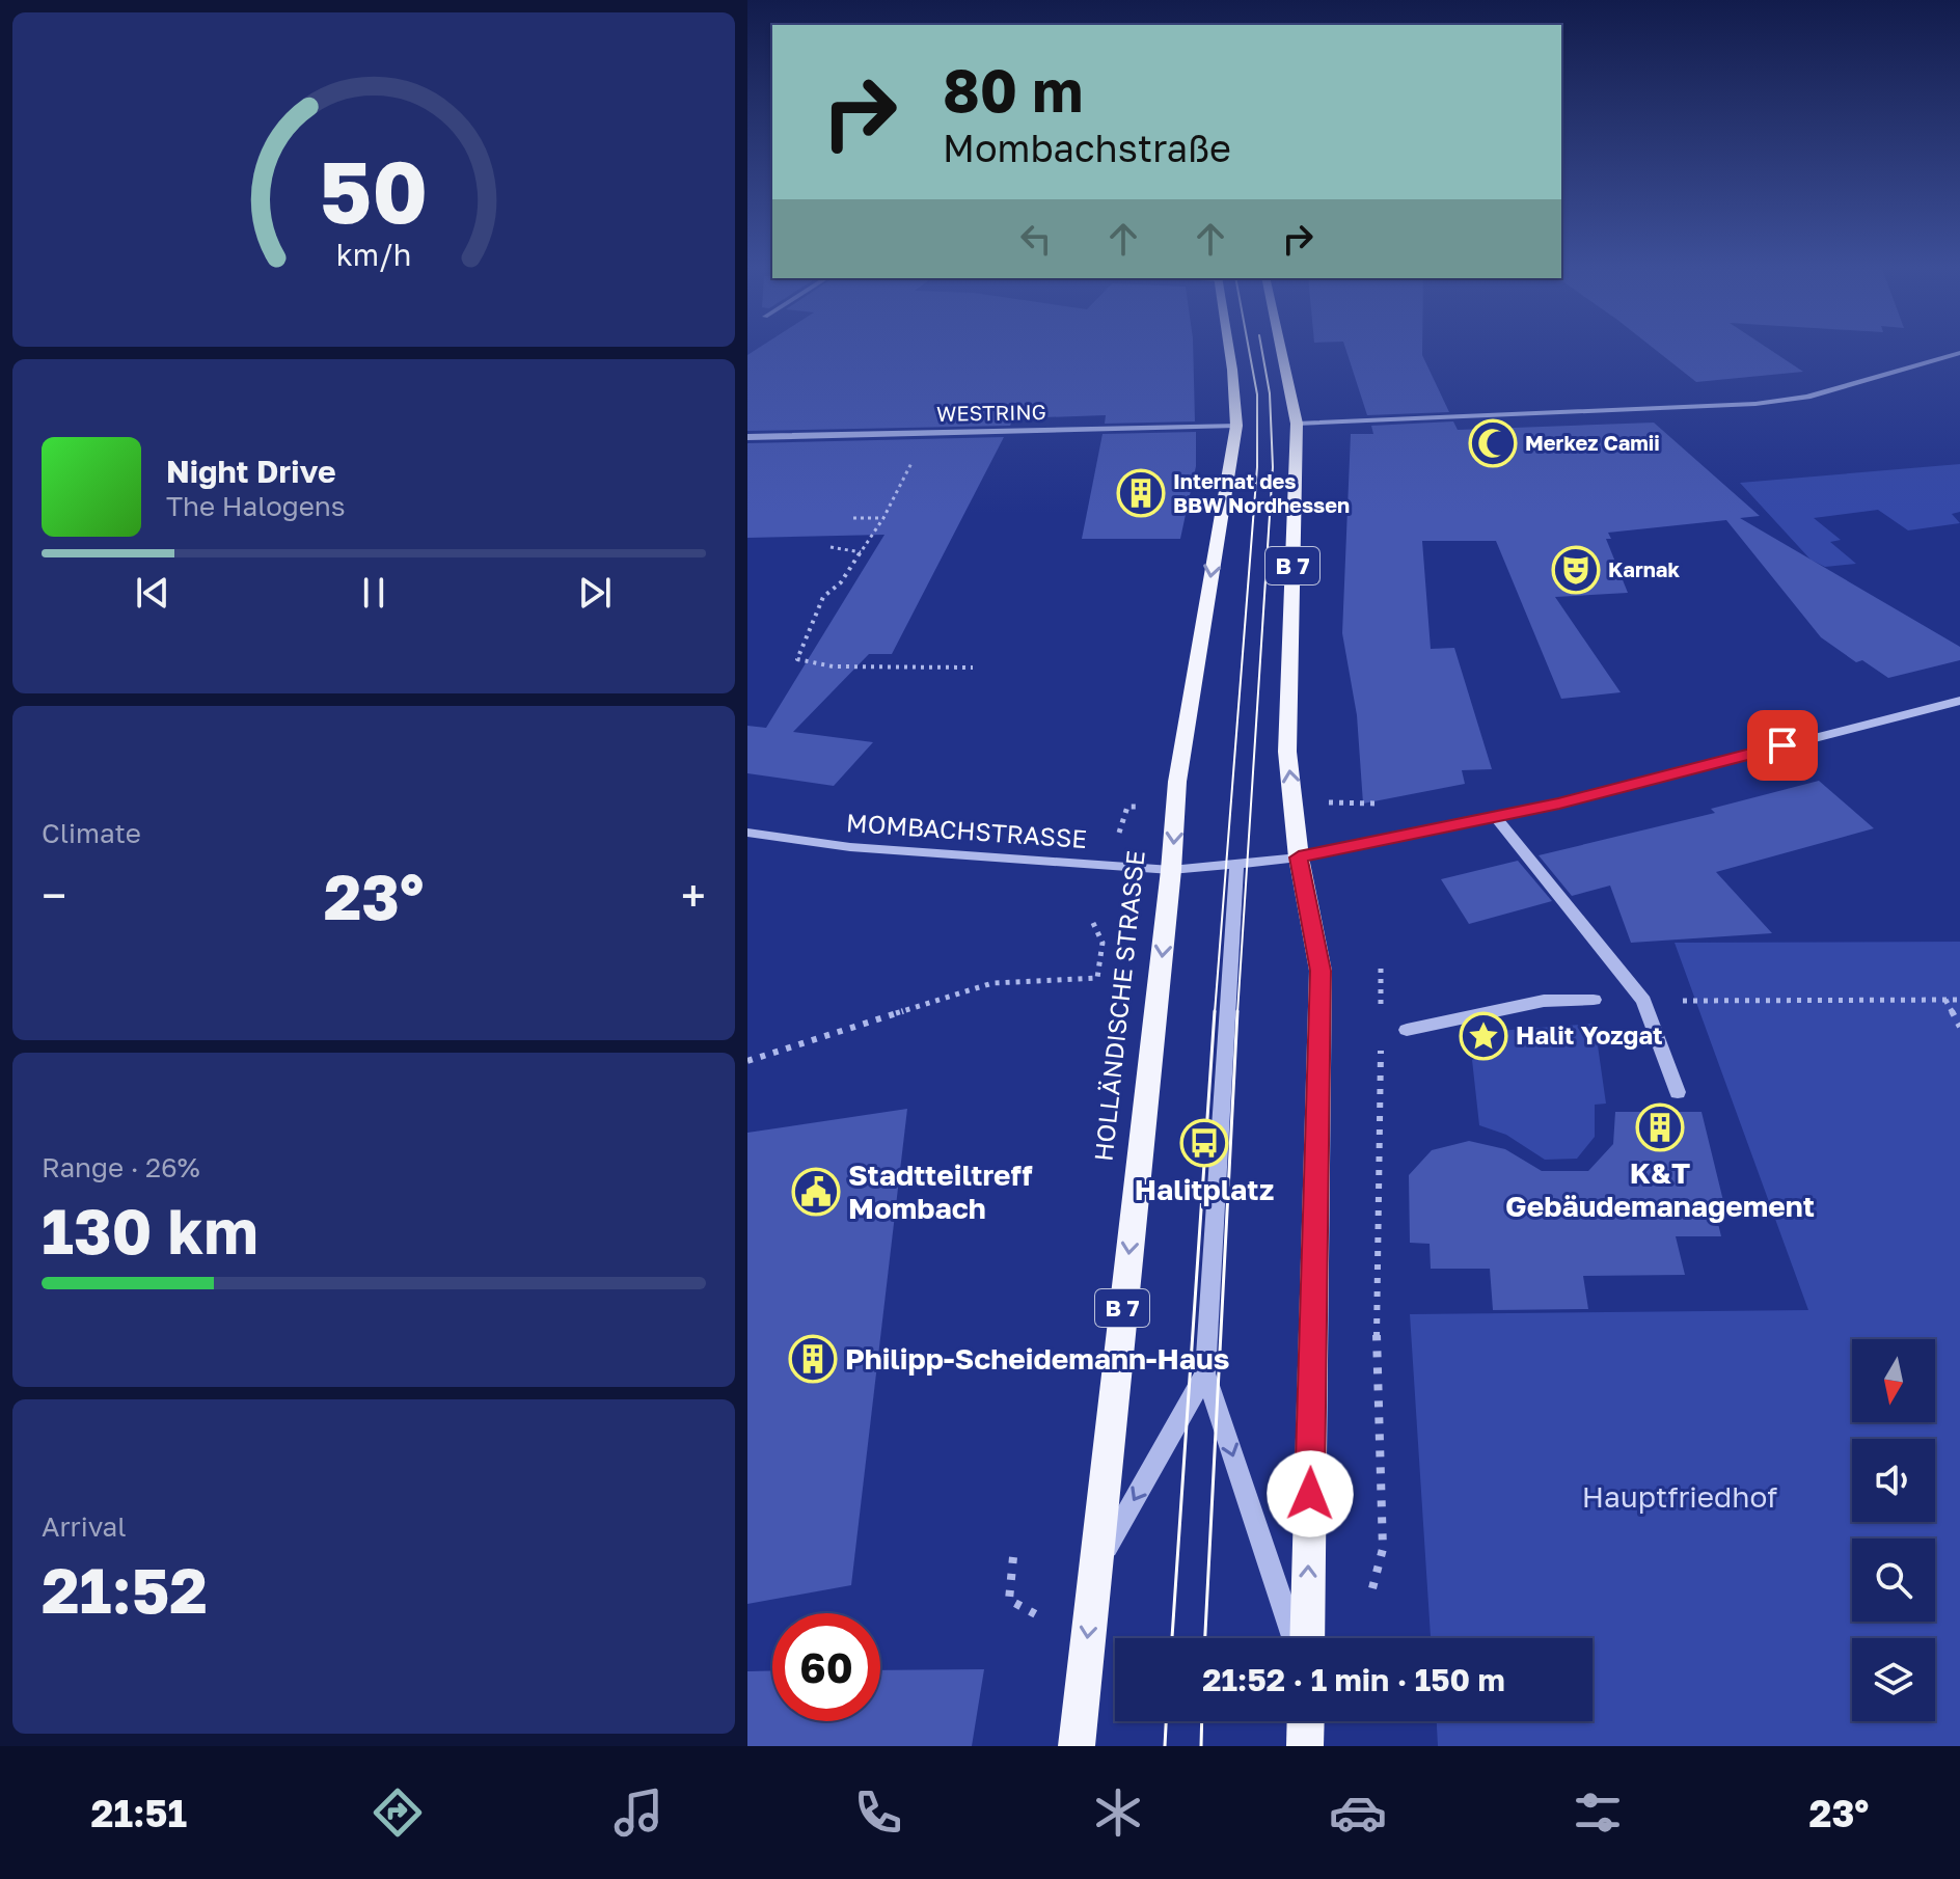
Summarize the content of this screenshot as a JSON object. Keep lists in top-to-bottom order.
{
  "streets": {
    "main road": ["B 7", "HOLLÄNDISCHE STRASSE"],
    "street": ["WESTRING", "MOMBACHSTRASSE"]
  },
  "crossings": [
    ["WESTRING", "HOLLÄNDISCHE STRASSE"],
    ["B 7", "MOMBACHSTRASSE"],
    ["MOMBACHSTRASSE", "HOLLÄNDISCHE STRASSE"]
  ],
  "parks": ["Hauptfriedhof"],
  "places": {
    "mosque": ["Merkez Camii"],
    "building": ["Internat des BBW Nordhessen", "K&T Gebäudemanagement", "Philipp-Scheidemann-Haus"],
    "theatre": ["Karnak"],
    "place": ["Halit Yozgat"],
    "bus stop": ["Halitplatz"],
    "public building": ["Stadtteiltreff Mombach"]
  },
  "north": "bottom",
  "page": {
    "turn": ["80 m", "Mombachstraße"],
    "song": ["Night Drive", "The Halogens"],
    "tile": [
      "Climate",
      ["Range · 26%", "130 km"],
      ["Arrival", "21:52"]
    ],
    "heat": ["−", "23°", "+"],
    "limit": "60",
    "trip": "21:52 · 1 min · 150 m",
    "tabs": ["21:51", "23°"],
    "gauge": ["50", "km/h"]
  }
}
